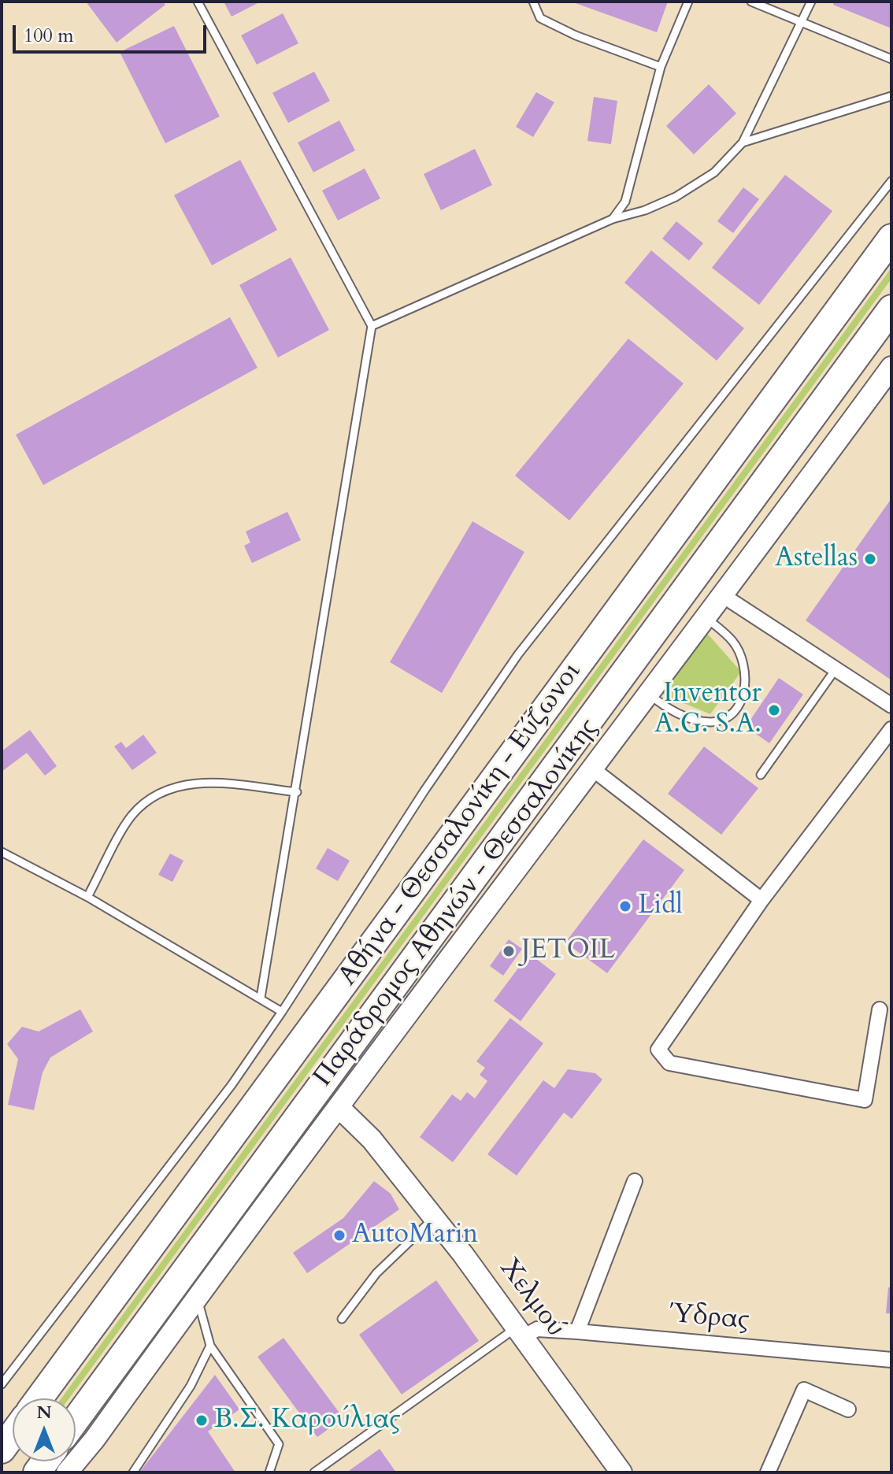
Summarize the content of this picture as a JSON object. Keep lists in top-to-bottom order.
{
  "streets": {
    "highway": ["Αθήνα - Θεσσαλονίκη - Εύζωνοι"],
    "main road": ["Παράδρομος Αθηνών - Θεσσαλονίκης", "Χελμού"],
    "street": ["Ύδρας"]
  },
  "crossings": [
    ["Παράδρομος Αθηνών - Θεσσαλονίκης", "Χελμού"],
    ["Χελμού", "Ύδρας"]
  ],
  "places": [
    "Astellas",
    "Inventor A.G. S.A.",
    "Lidl",
    "JETOIL",
    "AutoMarin",
    "Β.Σ. Καρούλιας"
  ],
  "scale_bar": "100 m",
  "north": "top"
}
